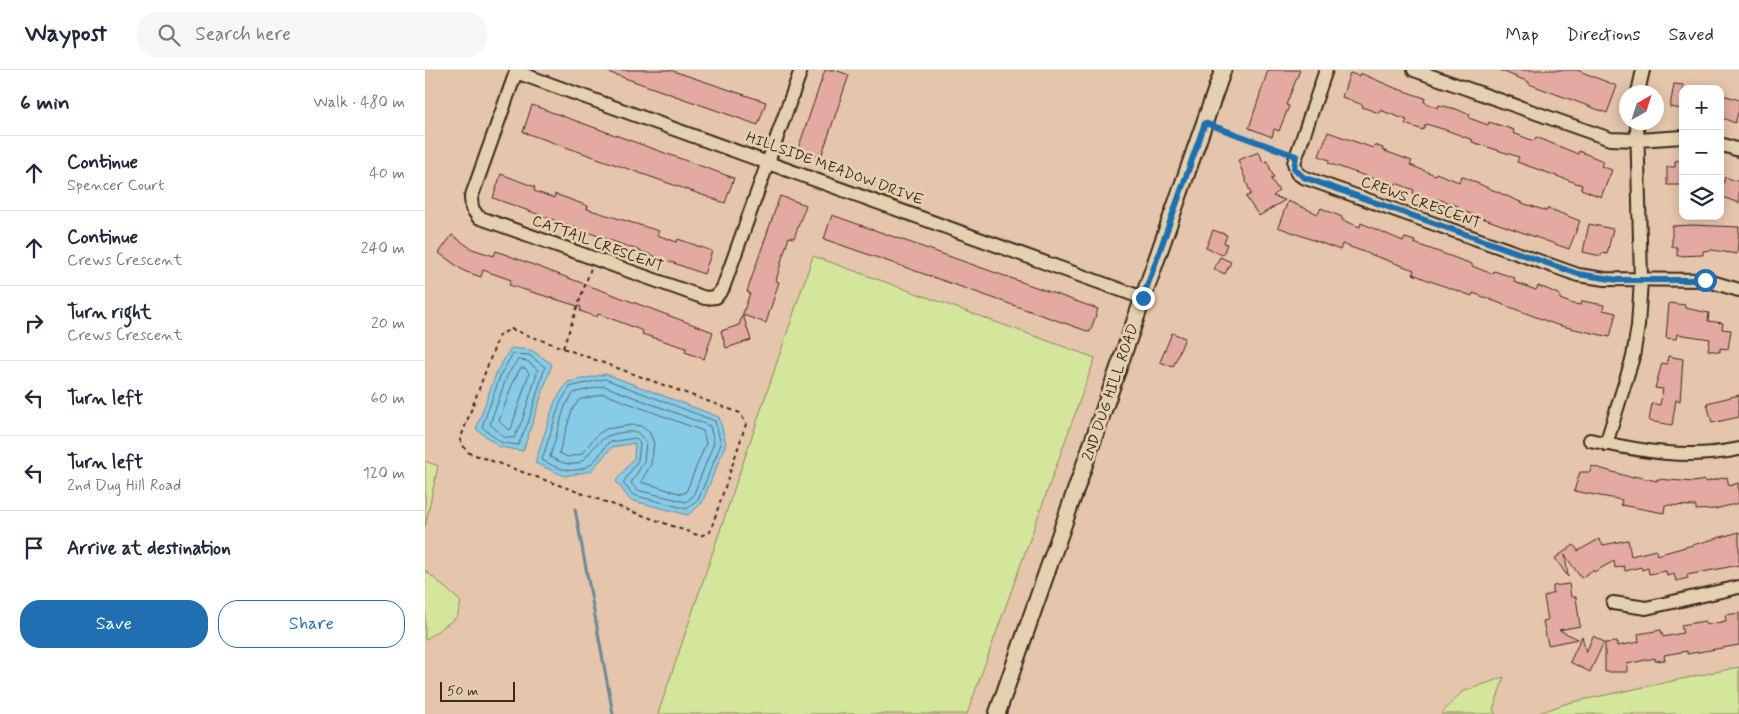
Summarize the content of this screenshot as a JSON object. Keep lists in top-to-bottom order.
{
  "streets": {
    "street": [
      "HILLSIDE MEADOW DRIVE",
      "CREWS CRESCENT",
      "CATTAIL CRESCENT",
      "2ND DUG HILL ROAD"
    ]
  },
  "crossings": [
    ["HILLSIDE MEADOW DRIVE", "CATTAIL CRESCENT"],
    ["HILLSIDE MEADOW DRIVE", "2ND DUG HILL ROAD"]
  ],
  "scale_bar": "50 m",
  "north": "top right",
  "page": {
    "header": "Waypost",
    "search": "Search here",
    "nav": ["Map", "Directions", "Saved"],
    "heading": ["6 min", "Walk · 480 m"],
    "map_buttons": ["+", "−"],
    "list": [
      ["Continue", "Spencer Court", "40 m"],
      ["Continue", "Crews Crescent", "240 m"],
      ["Turn right", "Crews Crescent", "20 m"],
      ["Turn left", "60 m"],
      ["Turn left", "2nd Dug Hill Road", "120 m"],
      "Arrive at destination"
    ],
    "buttons": ["Save", "Share"],
    "scale": "50 m"
  }
}
